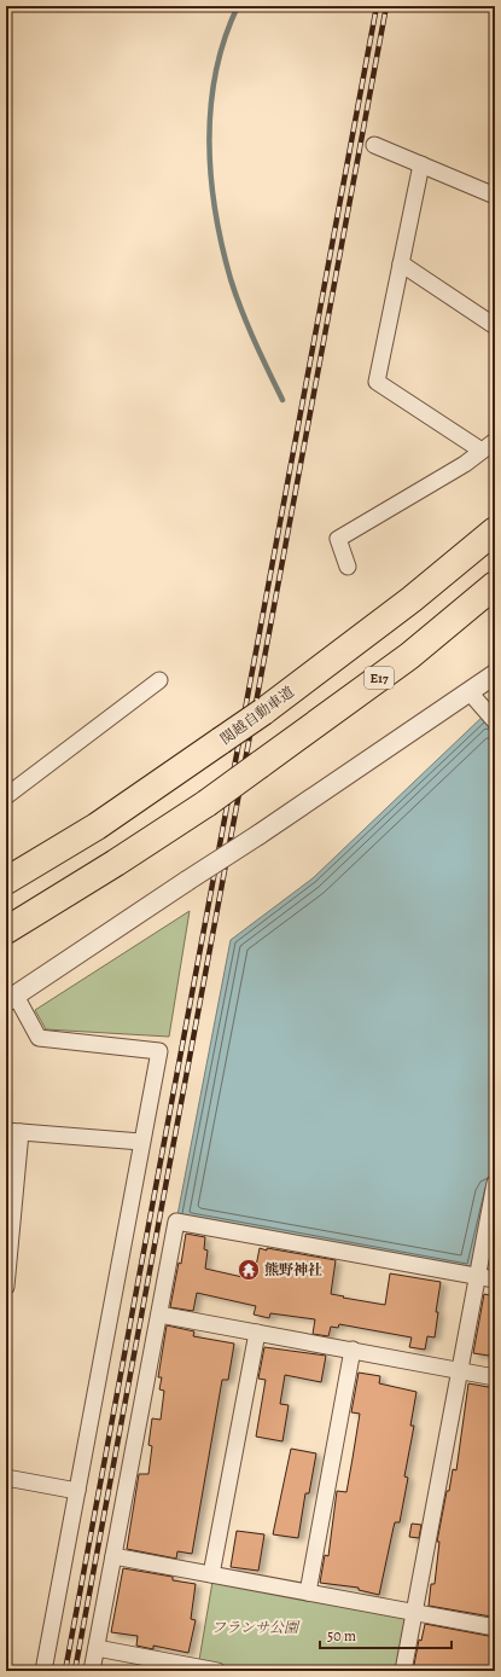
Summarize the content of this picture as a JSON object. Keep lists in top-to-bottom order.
{
  "streets": {
    "highway": ["E17", "関越自動車道"]
  },
  "parks": ["フランサ公園"],
  "places": {
    "temple": ["熊野神社"]
  },
  "scale_bar": "50 m"
}
